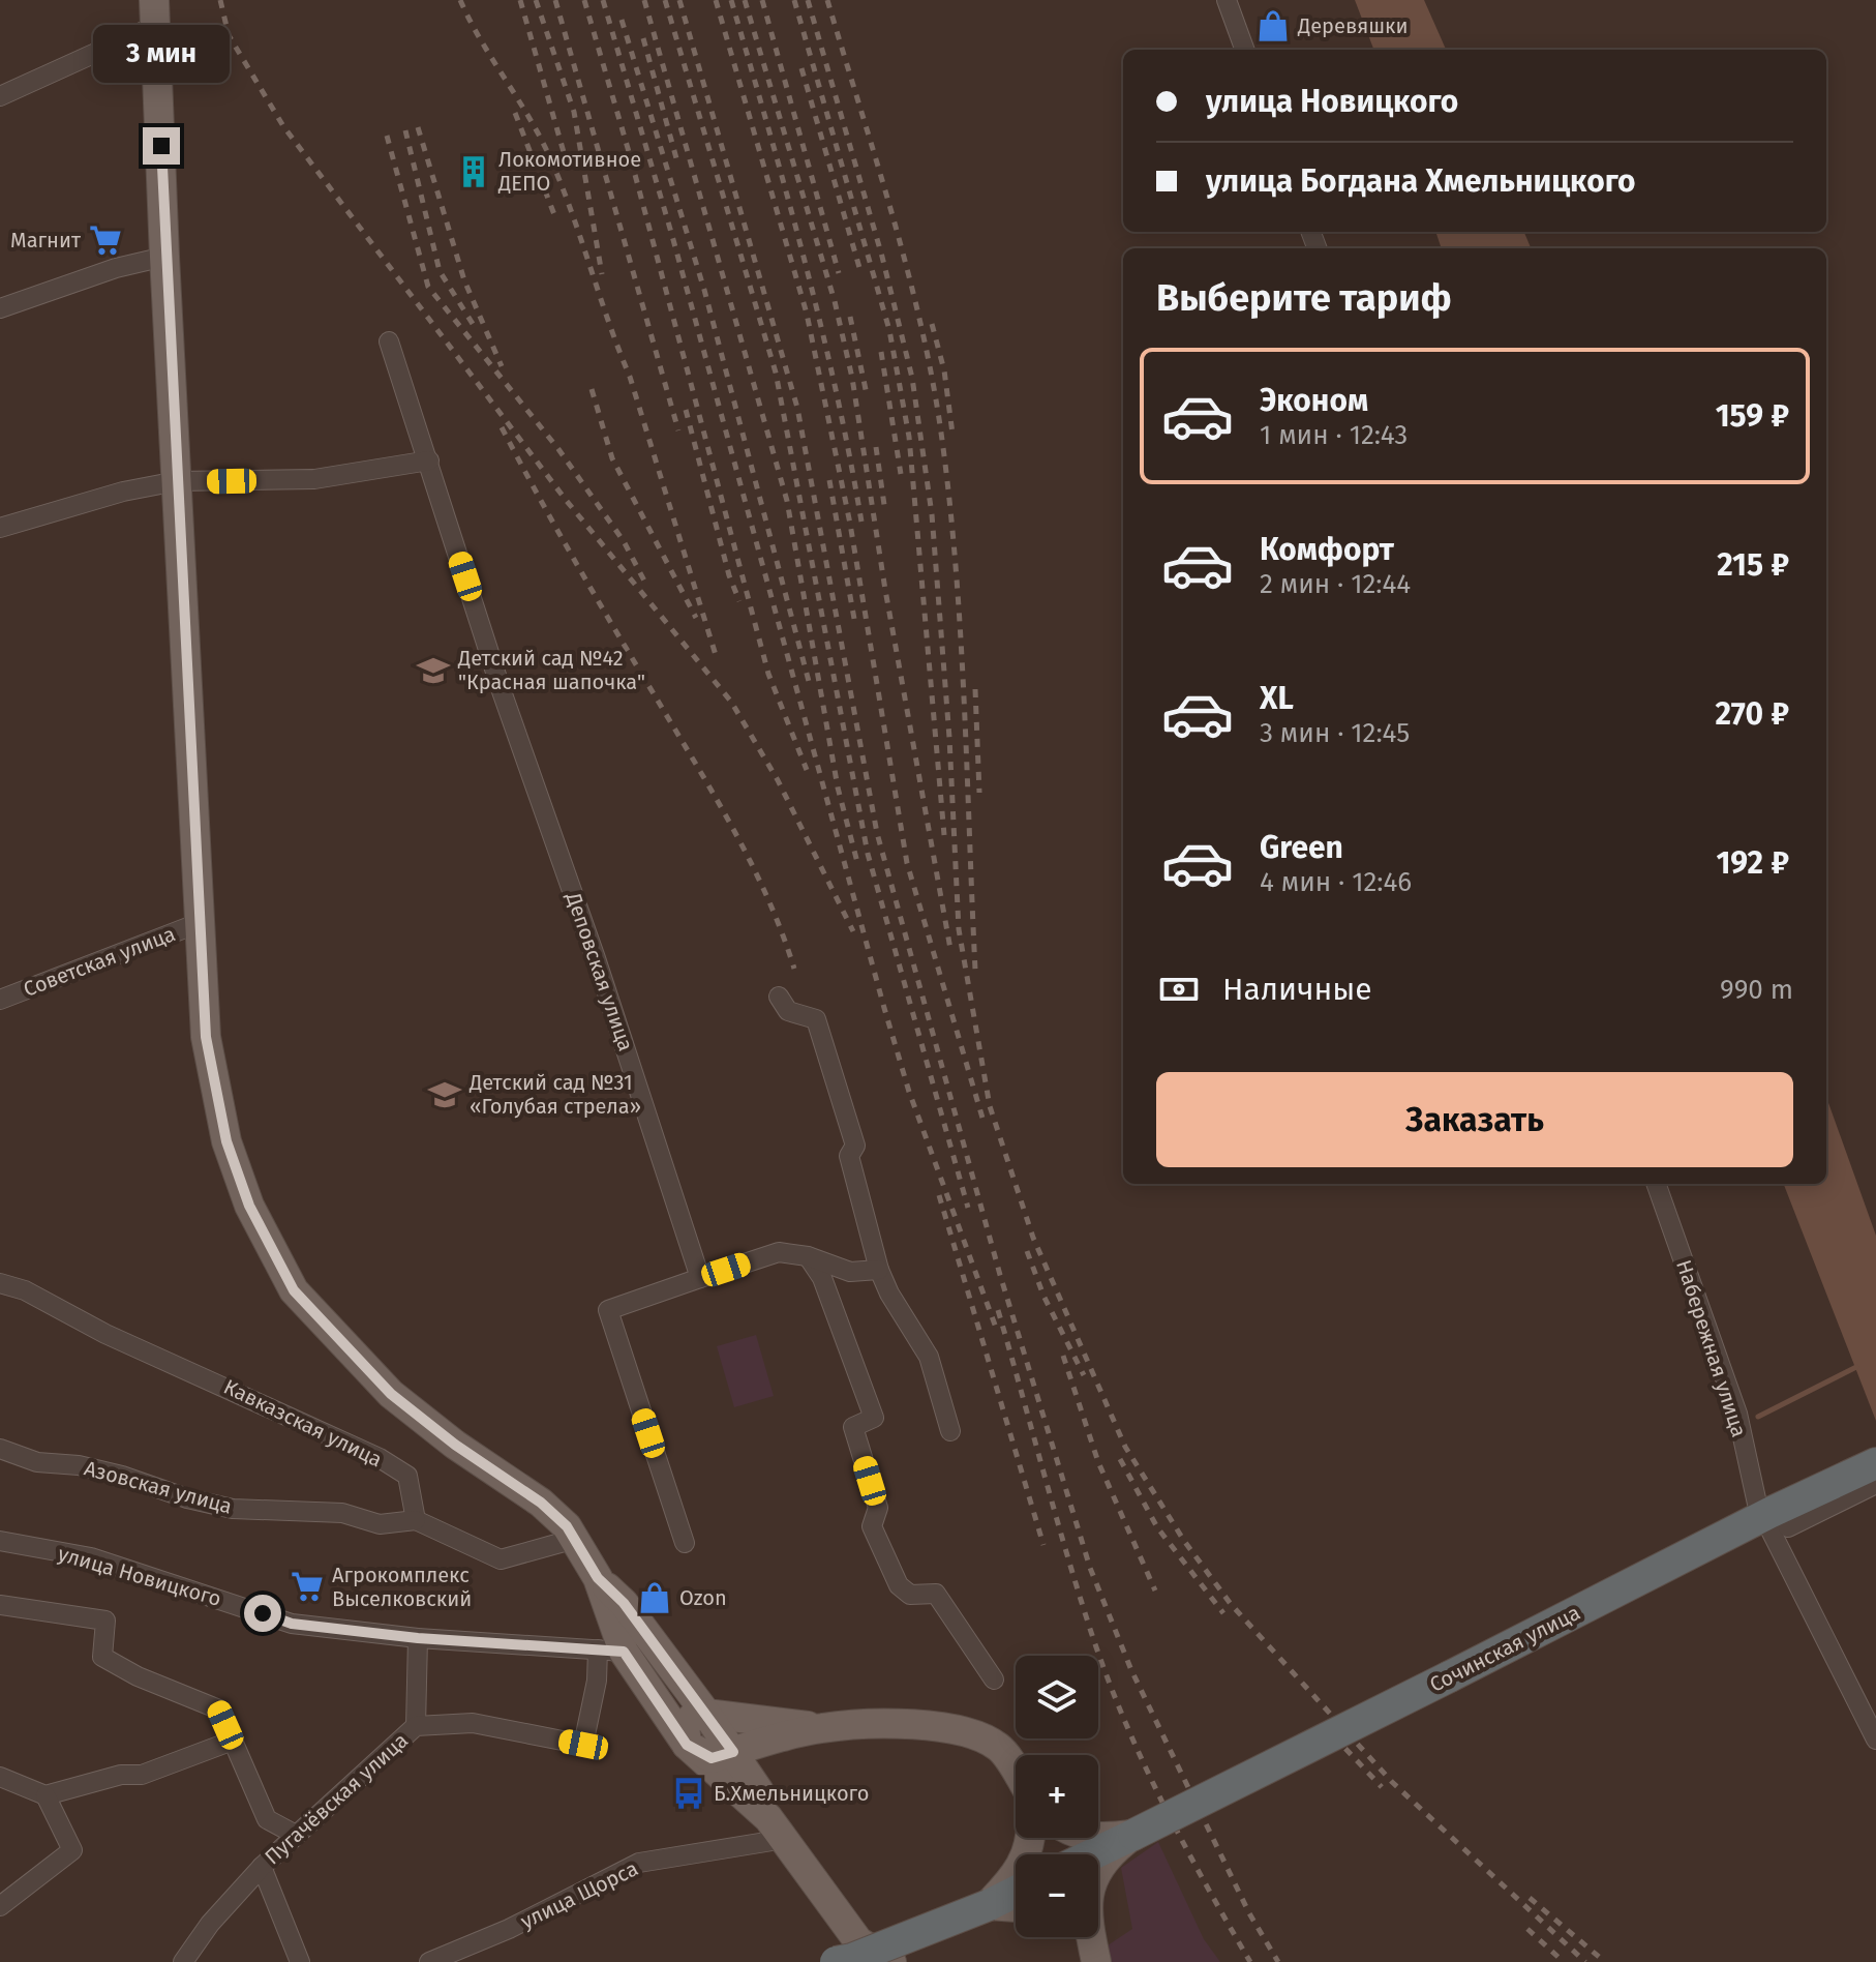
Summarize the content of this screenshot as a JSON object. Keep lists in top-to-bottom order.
{
  "streets": {
    "highway": ["Сочинская улица"],
    "street": [
      "Советская улица",
      "Деповская улица",
      "Набережная улица",
      "Кавказская улица",
      "Азовская улица",
      "улица Новицкого",
      "Пугачёвская улица",
      "улица Щорса"
    ]
  },
  "crossings": [
    ["Набережная улица", "Сочинская улица"],
    ["Кавказская улица", "Азовская улица"],
    ["улица Новицкого", "Пугачёвская улица"]
  ],
  "places": {
    "shop": ["Деревяшки", "Ozon"],
    "building": ["Локомотивное ДЕПО"],
    "supermarket": ["Магнит", "Агрокомплекс Выселковский"],
    "school or university": ["Детский сад №42 \"Красная шапочка\"", "Детский сад №31 «Голубая стрела»"],
    "bus stop": ["Б.Хмельницкого"]
  },
  "page": {
    "bubble": "3 мин",
    "banner": ["улица Новицкого", "улица Богдана Хмельницкого"],
    "heading": "Выберите тариф",
    "list": [
      {
        "name": "Эконом",
        "note": "1 мин · 12:43",
        "value": "159 ₽"
      },
      {
        "name": "Комфорт",
        "note": "2 мин · 12:44",
        "value": "215 ₽"
      },
      {
        "name": "XL",
        "note": "3 мин · 12:45",
        "value": "270 ₽"
      },
      {
        "name": "Green",
        "note": "4 мин · 12:46",
        "value": "192 ₽"
      }
    ],
    "pay": ["Наличные", "990 m"],
    "buttons": "Заказать",
    "map_buttons": ["+", "−"]
  }
}
